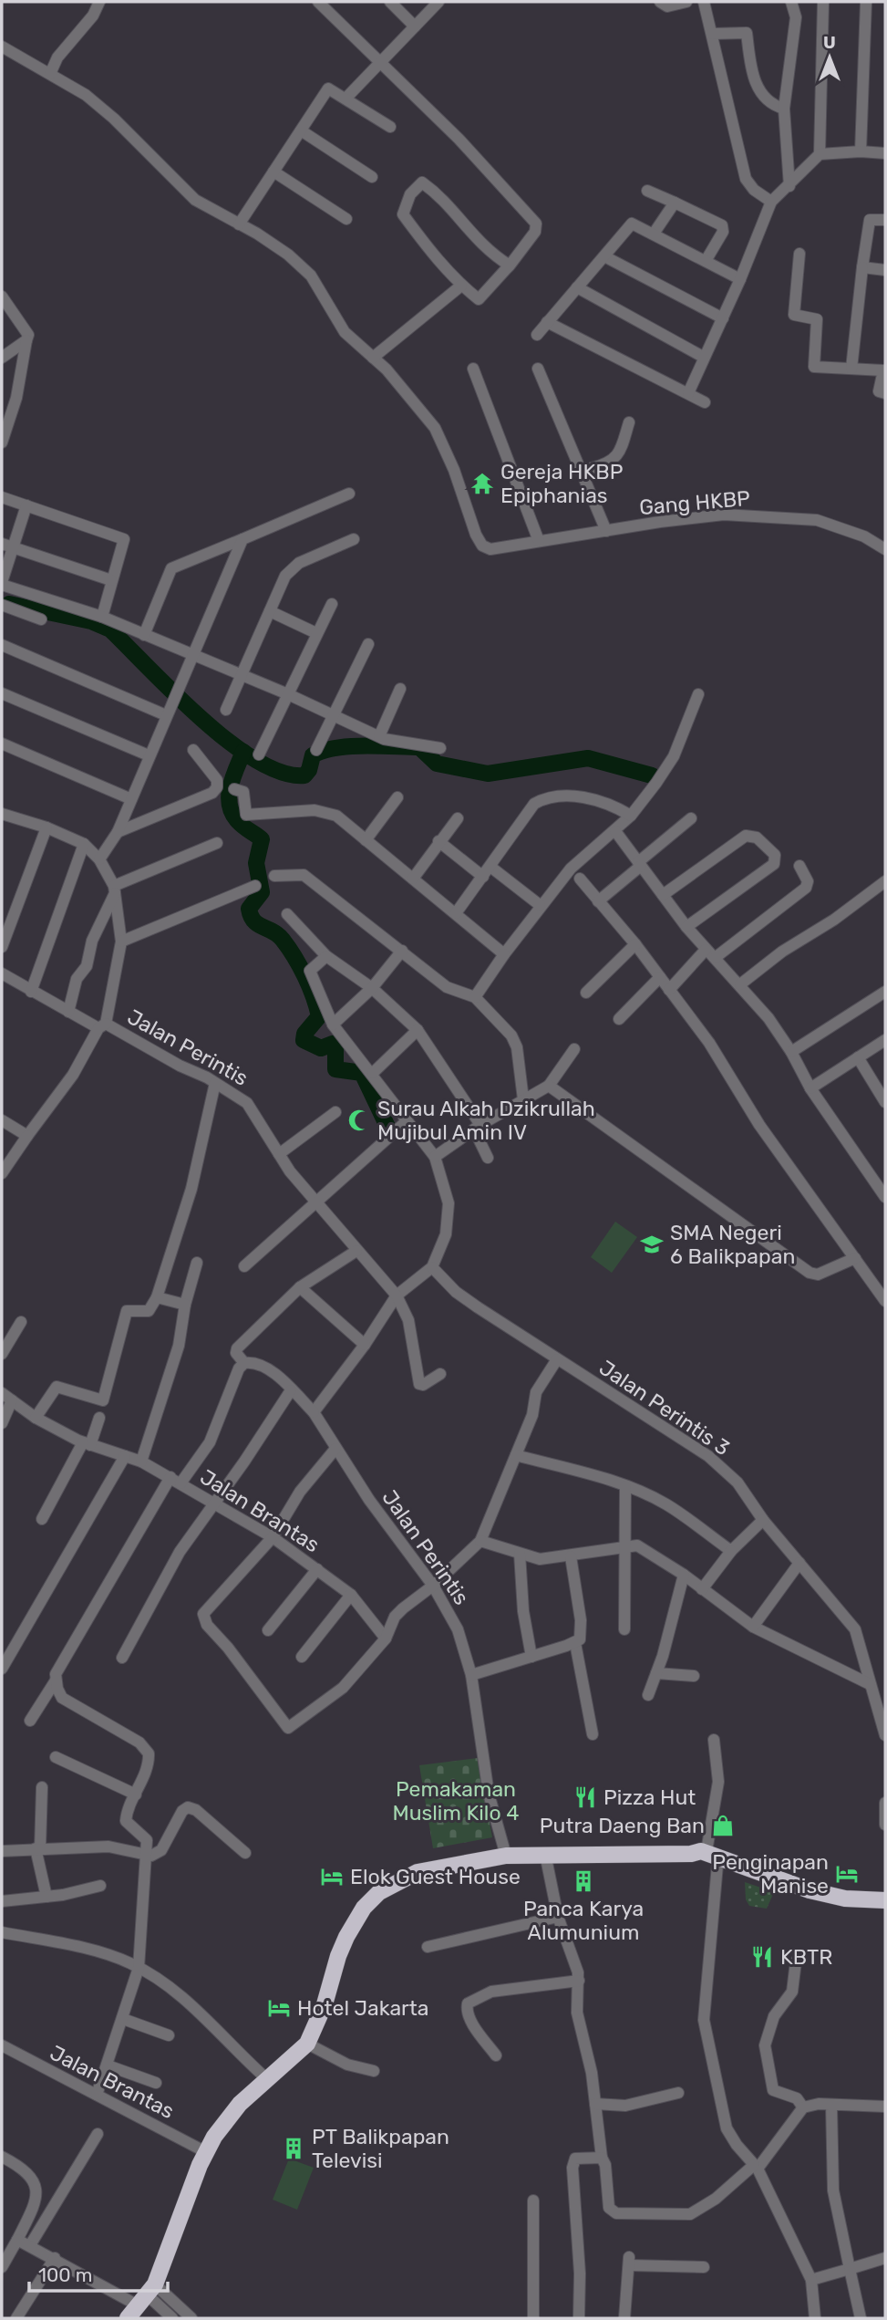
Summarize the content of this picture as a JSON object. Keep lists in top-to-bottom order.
{
  "streets": {
    "street": [
      "Gang HKBP",
      "Jalan Perintis",
      "Jalan Perintis 3",
      "Jalan Brantas"
    ]
  },
  "parks": ["Pemakaman Muslim Kilo 4"],
  "places": {
    "temple": ["Gereja HKBP Epiphanias"],
    "mosque": ["Surau Alkah Dzikrullah Mujibul Amin IV"],
    "school or university": ["SMA Negeri 6 Balikpapan"],
    "restaurant": ["Pizza Hut", "KBTR"],
    "shop": ["Putra Daeng Ban"],
    "hotel": ["Penginapan Manise", "Elok Guest House", "Hotel Jakarta"],
    "building": ["Panca Karya Alumunium", "PT Balikpapan Televisi"]
  },
  "scale_bar": "100 m",
  "north": "top"
}
